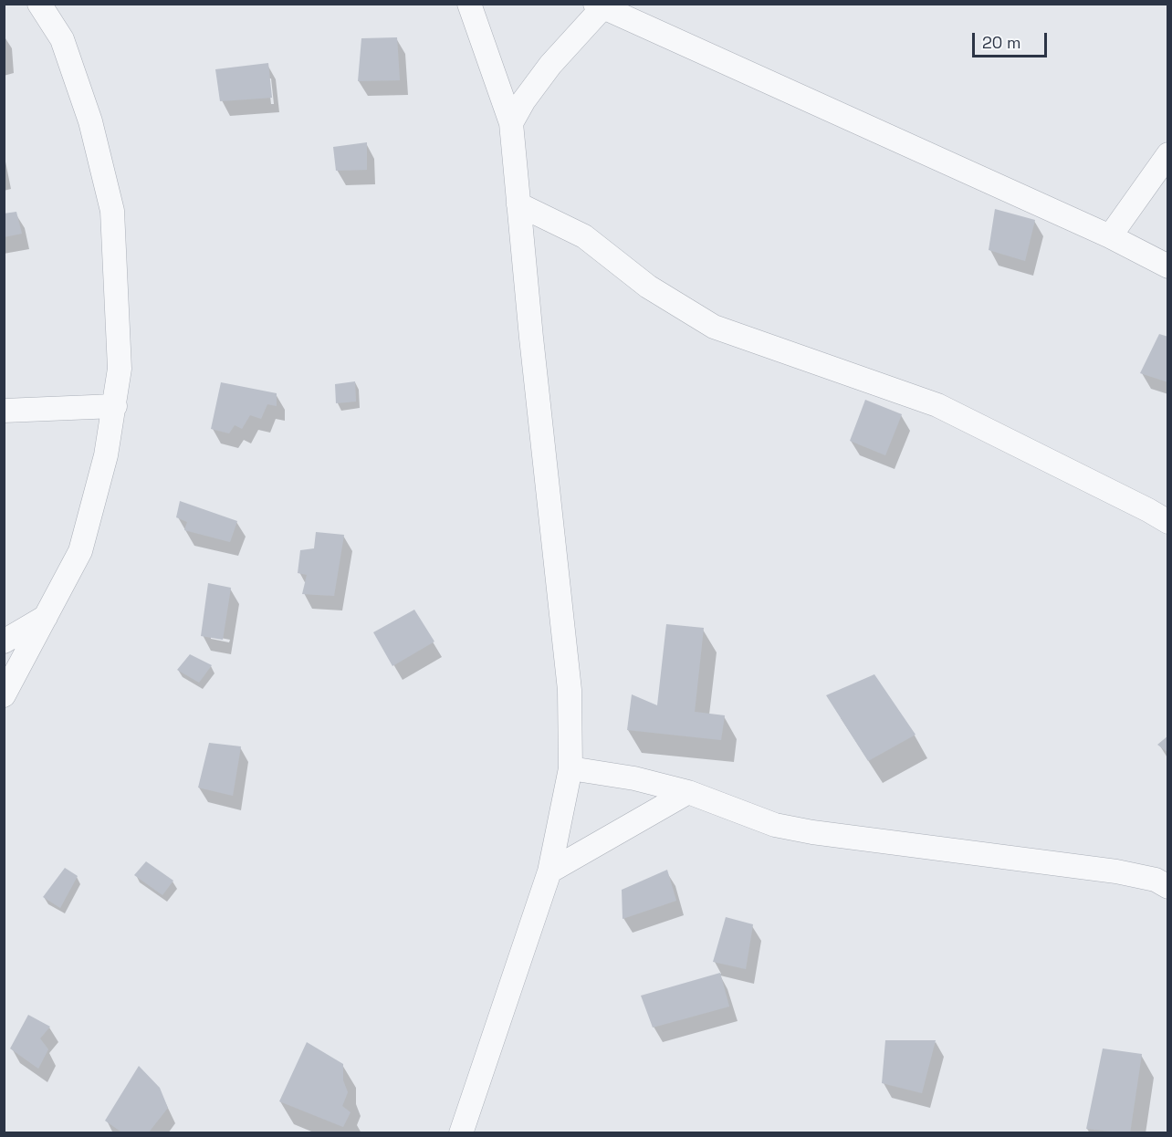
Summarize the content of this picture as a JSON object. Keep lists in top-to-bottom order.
{
  "scale_bar": "20 m"
}
